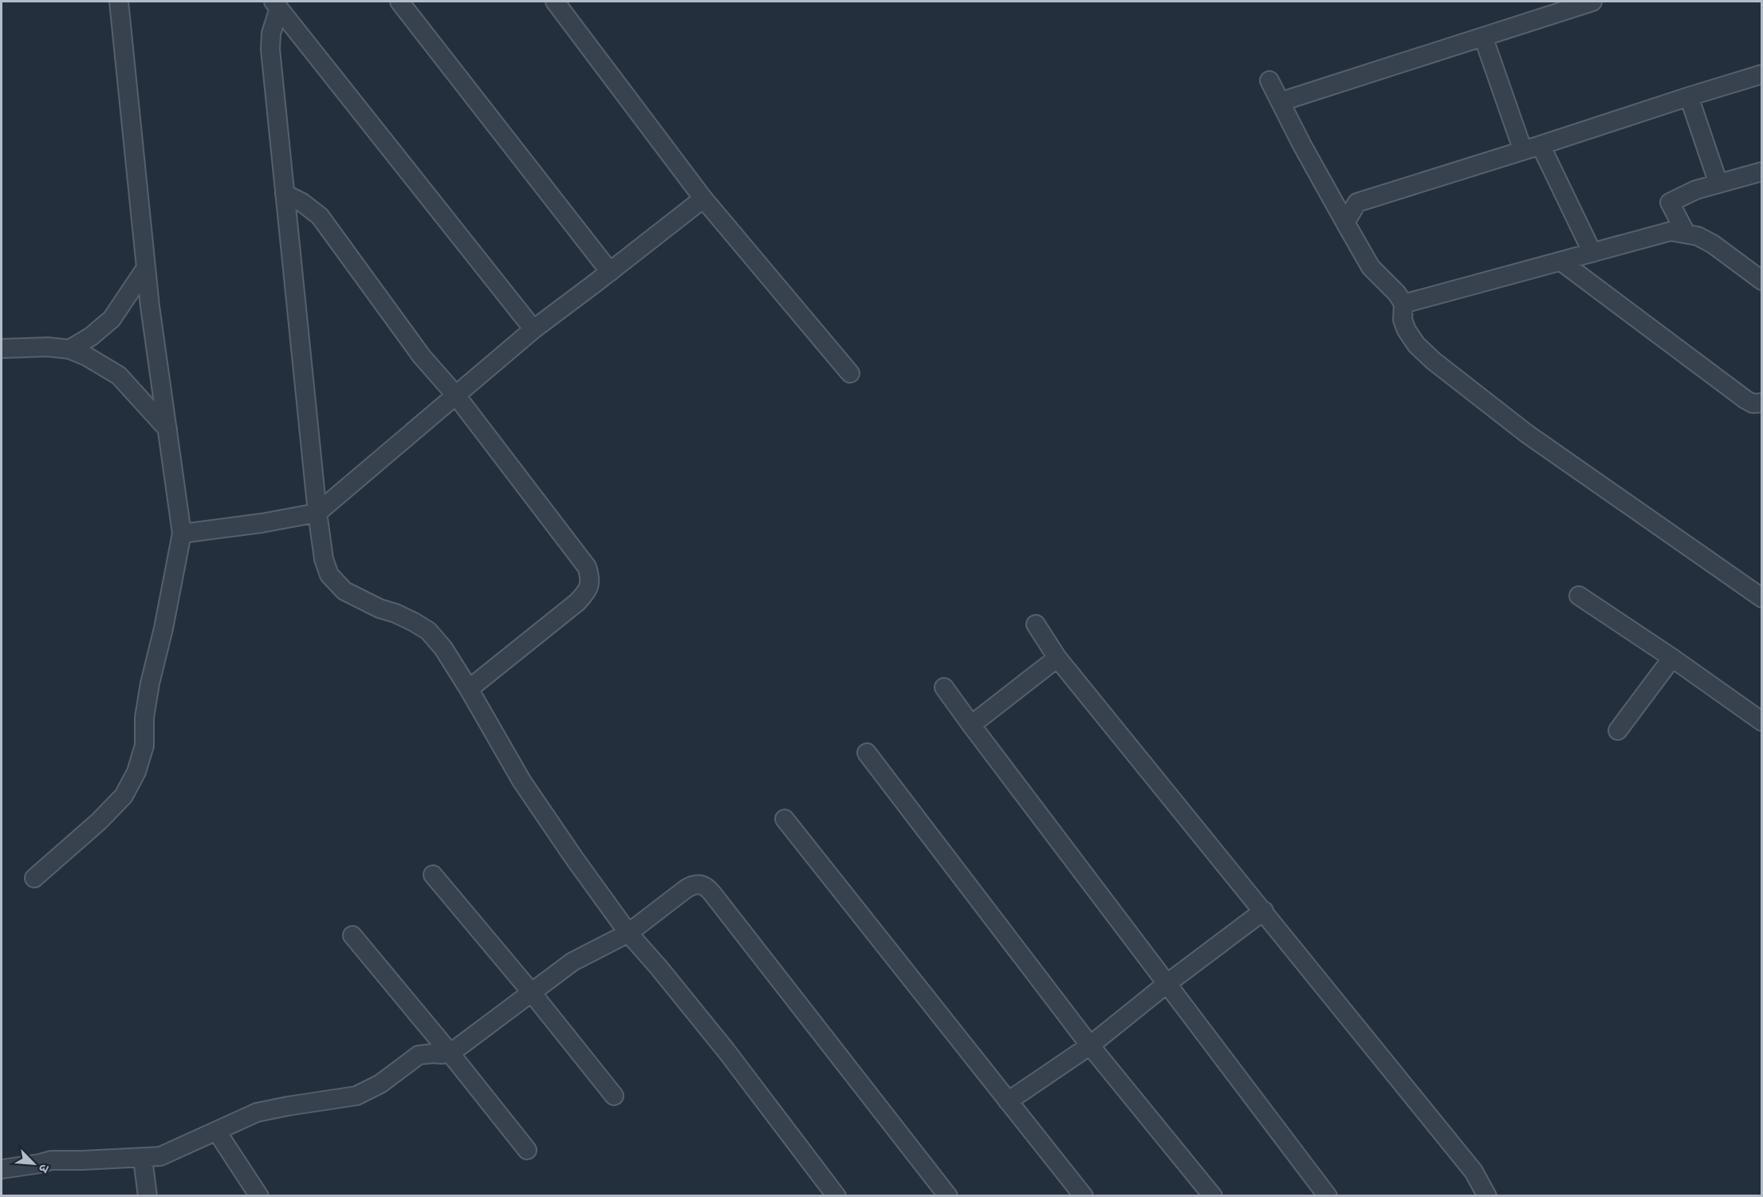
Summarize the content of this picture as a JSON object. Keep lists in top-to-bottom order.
{
  "north": "bottom right"
}
